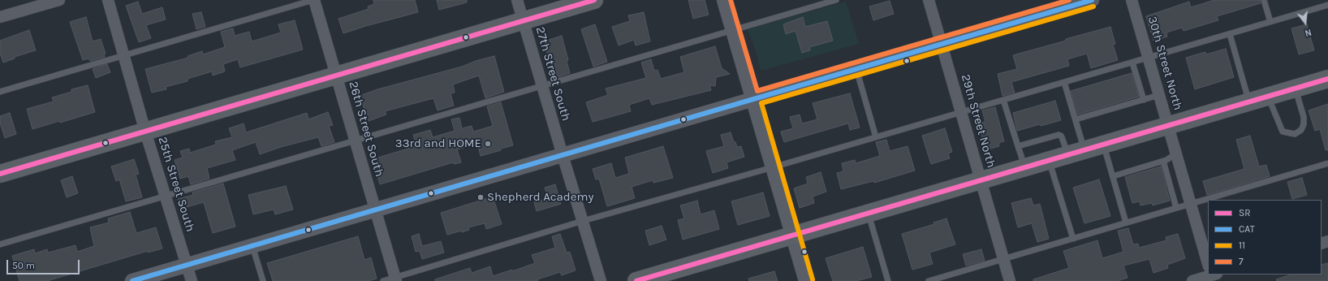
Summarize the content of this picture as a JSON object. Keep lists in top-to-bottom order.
{
  "streets": {
    "street": [
      "30th Street North",
      "27th Street South",
      "29th Street North",
      "26th Street South",
      "25th Street South"
    ]
  },
  "places": ["33rd and HOME", "Shepherd Academy"],
  "lines": [
    "transit line SR",
    "transit line CAT",
    "transit line 7",
    "transit line 11"
  ],
  "legend": [
    "SR",
    "CAT",
    "11",
    "7"
  ],
  "scale_bar": "50 m",
  "north": "bottom"
}
